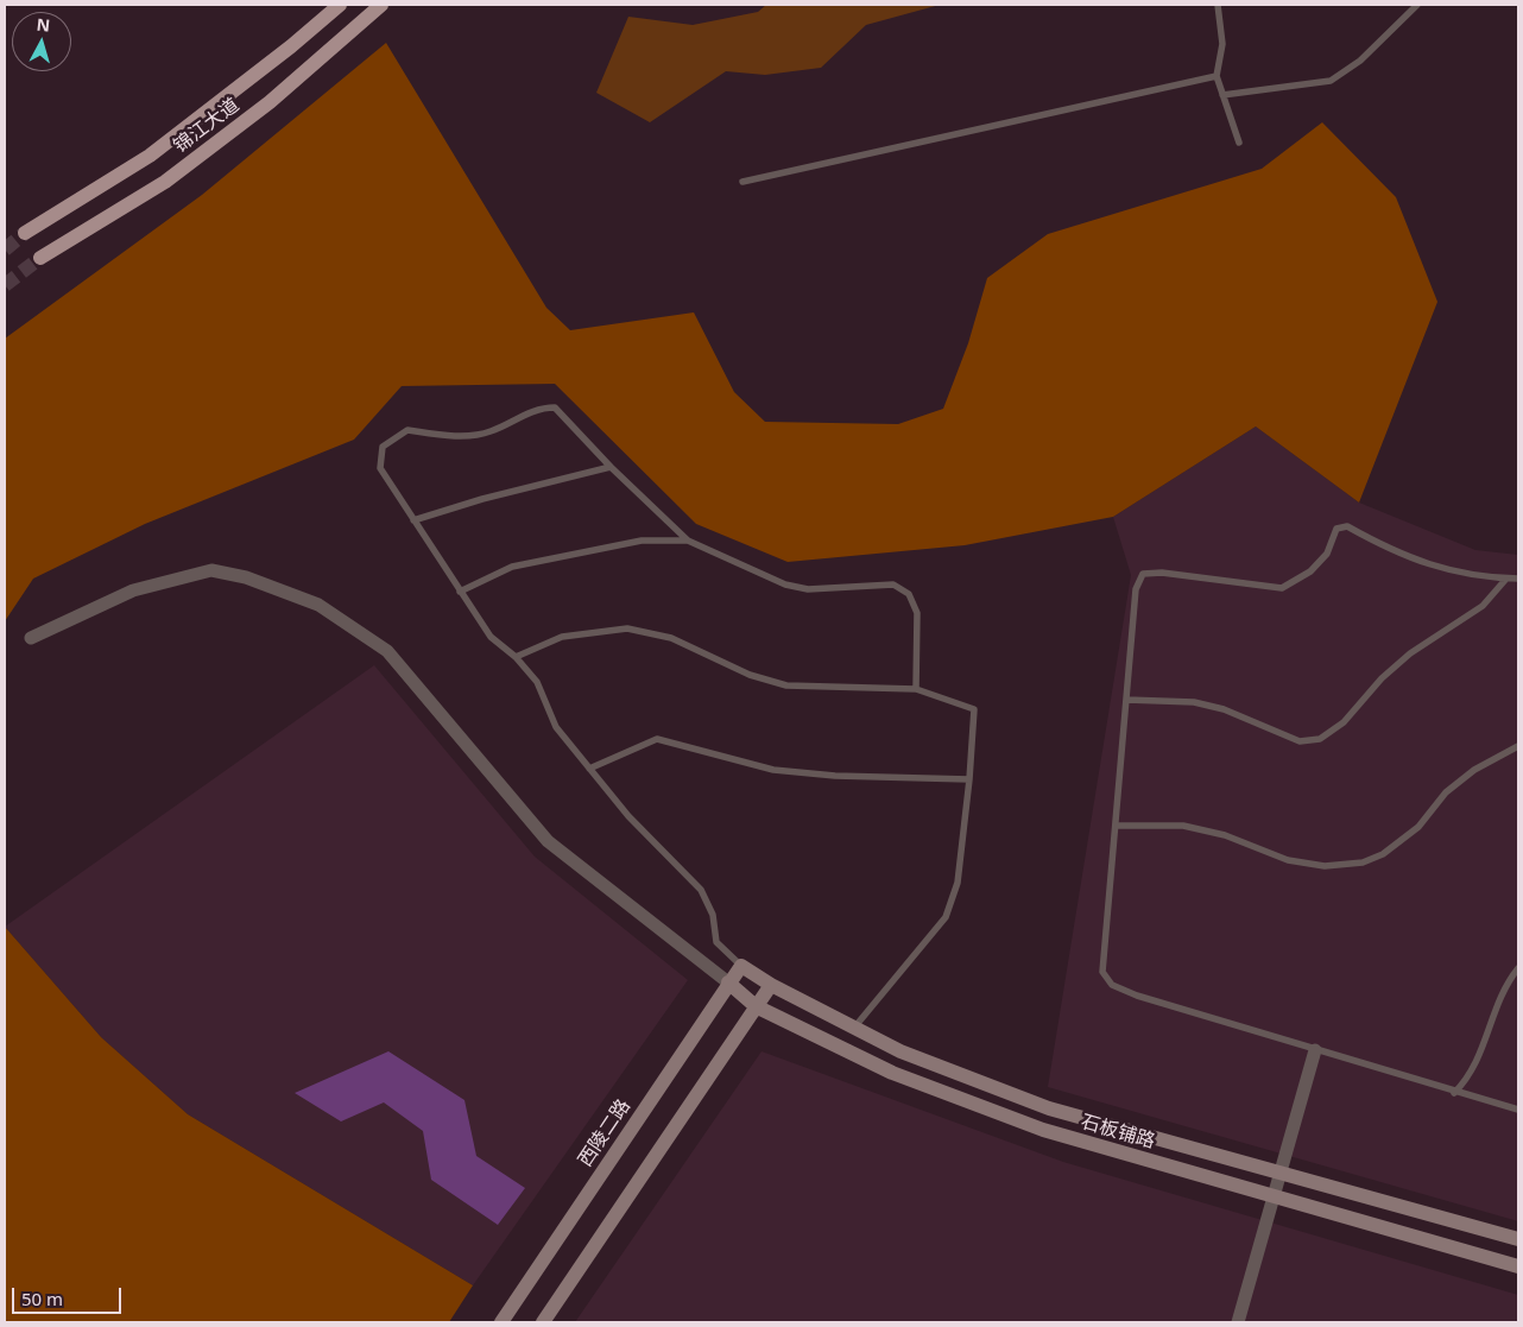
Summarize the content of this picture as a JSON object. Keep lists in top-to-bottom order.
{
  "streets": {
    "main road": ["锦江大道", "石板铺路", "西陵二路"]
  },
  "crossings": [
    ["石板铺路", "西陵二路"]
  ],
  "scale_bar": "50 m",
  "north": "top"
}
